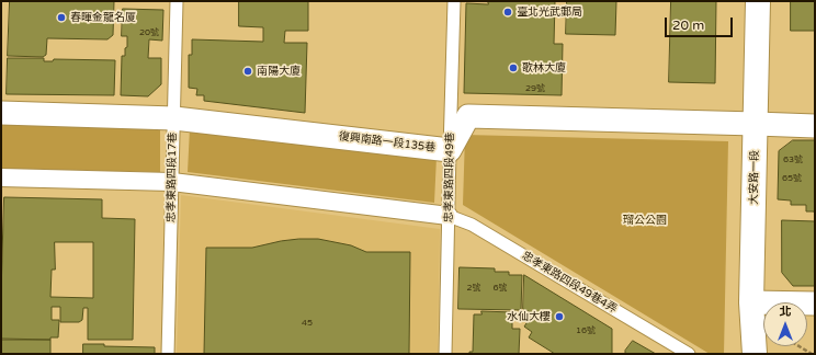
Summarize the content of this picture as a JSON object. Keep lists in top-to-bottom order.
{
  "streets": {
    "street": ["復興南路一段135巷", "大安路一段"],
    "lane": ["忠孝東路四段17巷", "忠孝東路四段49巷", "忠孝東路四段49巷4弄"]
  },
  "crossings": [
    ["復興南路一段135巷", "忠孝東路四段17巷"],
    ["復興南路一段135巷", "忠孝東路四段49巷"],
    ["復興南路一段135巷", "大安路一段"],
    ["忠孝東路四段49巷", "忠孝東路四段49巷4弄"]
  ],
  "parks": ["瑠公公園"],
  "places": [
    "臺北光武郵局",
    "春暉金龍名厦",
    "歌林大廈",
    "南陽大廈",
    "水仙大樓"
  ],
  "house_numbers": [
    "20號",
    "29號",
    "63號",
    "65號",
    "2號",
    "6號",
    "45",
    "16號"
  ],
  "scale_bar": "20 m",
  "north": "top"
}
